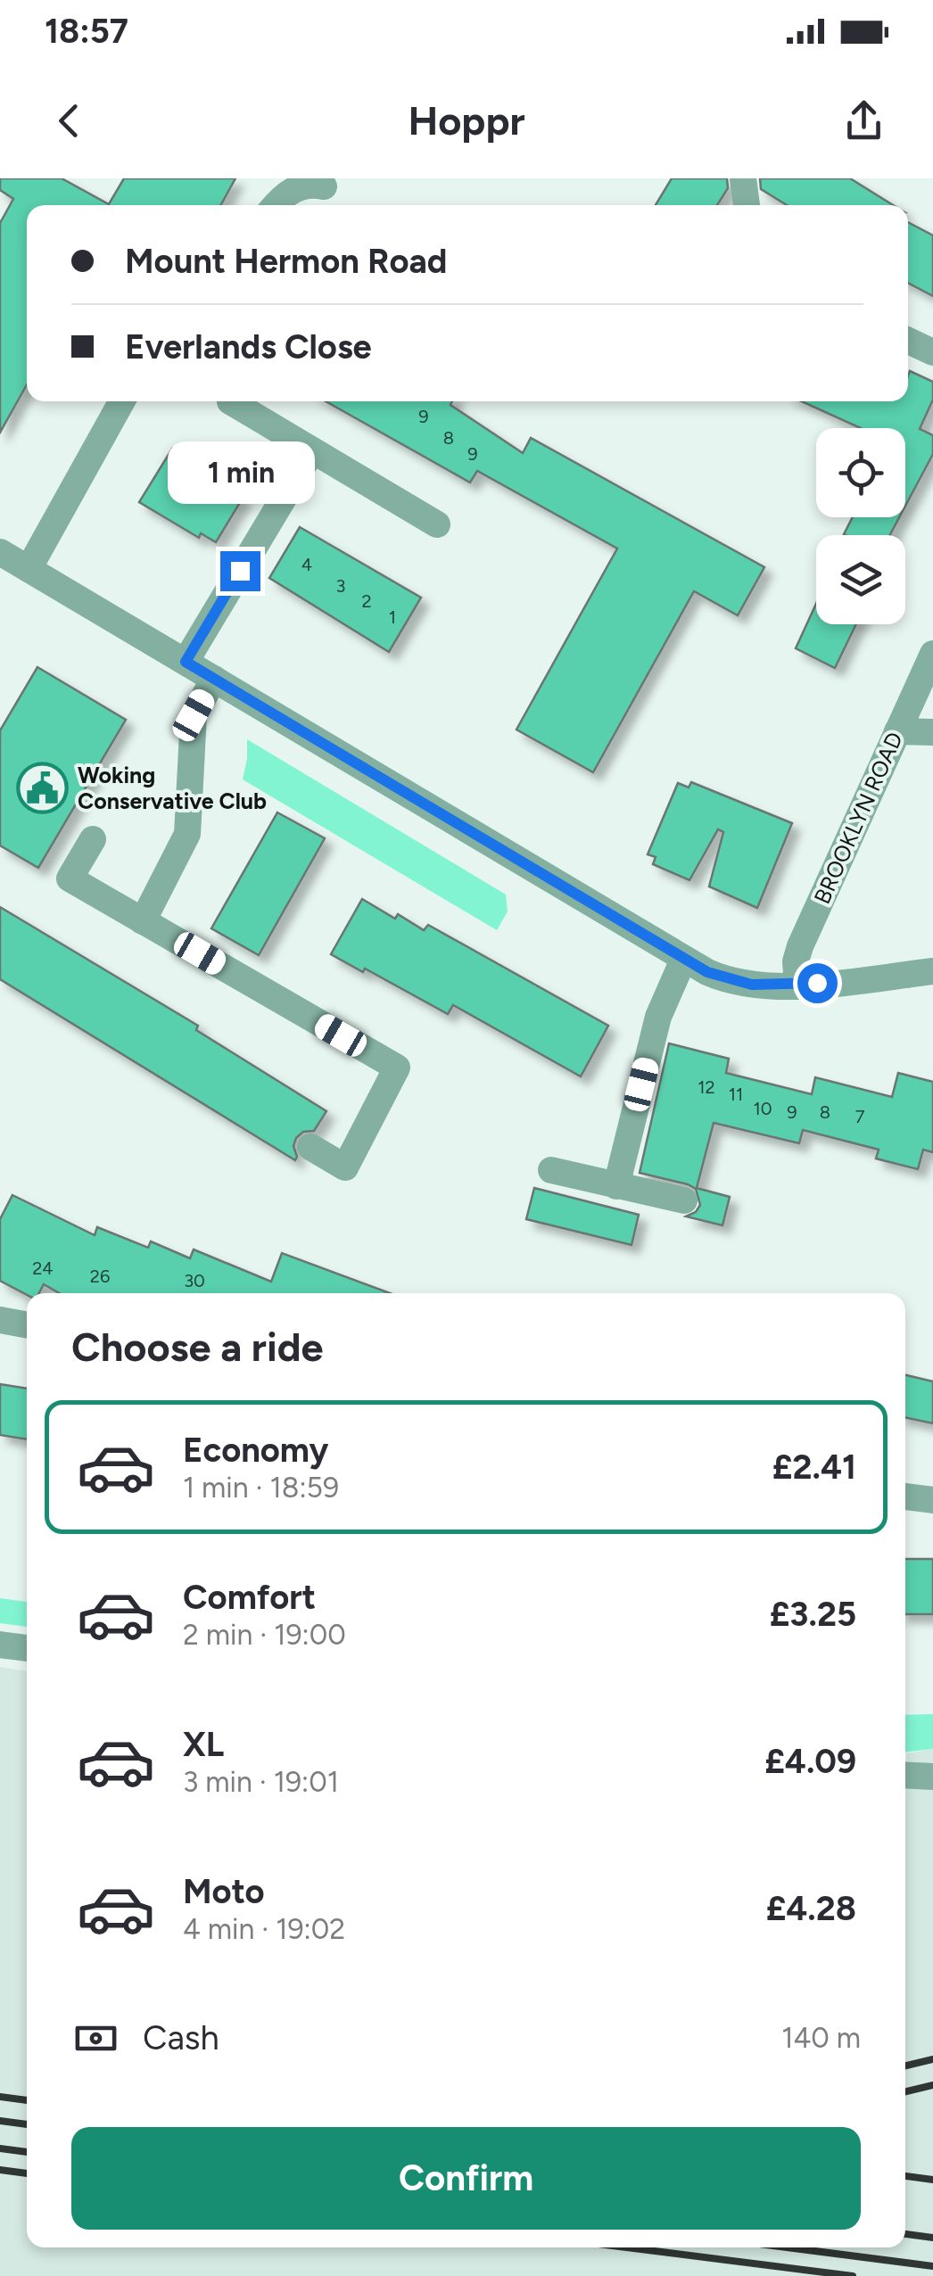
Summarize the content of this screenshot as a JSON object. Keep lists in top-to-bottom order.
{
  "streets": {
    "street": ["BROOKLYN ROAD"]
  },
  "places": {
    "public building": ["Woking Conservative Club"]
  },
  "house_numbers": [
    "9",
    "8",
    "9",
    "4",
    "3",
    "2",
    "1",
    "12",
    "11",
    "10",
    "9",
    "8",
    "7",
    "24",
    "26",
    "30"
  ],
  "page": {
    "status": "18:57",
    "header": "Hoppr",
    "banner": ["Mount Hermon Road", "Everlands Close"],
    "bubble": "1 min",
    "heading": "Choose a ride",
    "list": [
      {
        "name": "Economy",
        "note": "1 min · 18:59",
        "value": "£2.41"
      },
      {
        "name": "Comfort",
        "note": "2 min · 19:00",
        "value": "£3.25"
      },
      {
        "name": "XL",
        "note": "3 min · 19:01",
        "value": "£4.09"
      },
      {
        "name": "Moto",
        "note": "4 min · 19:02",
        "value": "£4.28"
      }
    ],
    "pay": ["Cash", "140 m"],
    "buttons": "Confirm"
  }
}
